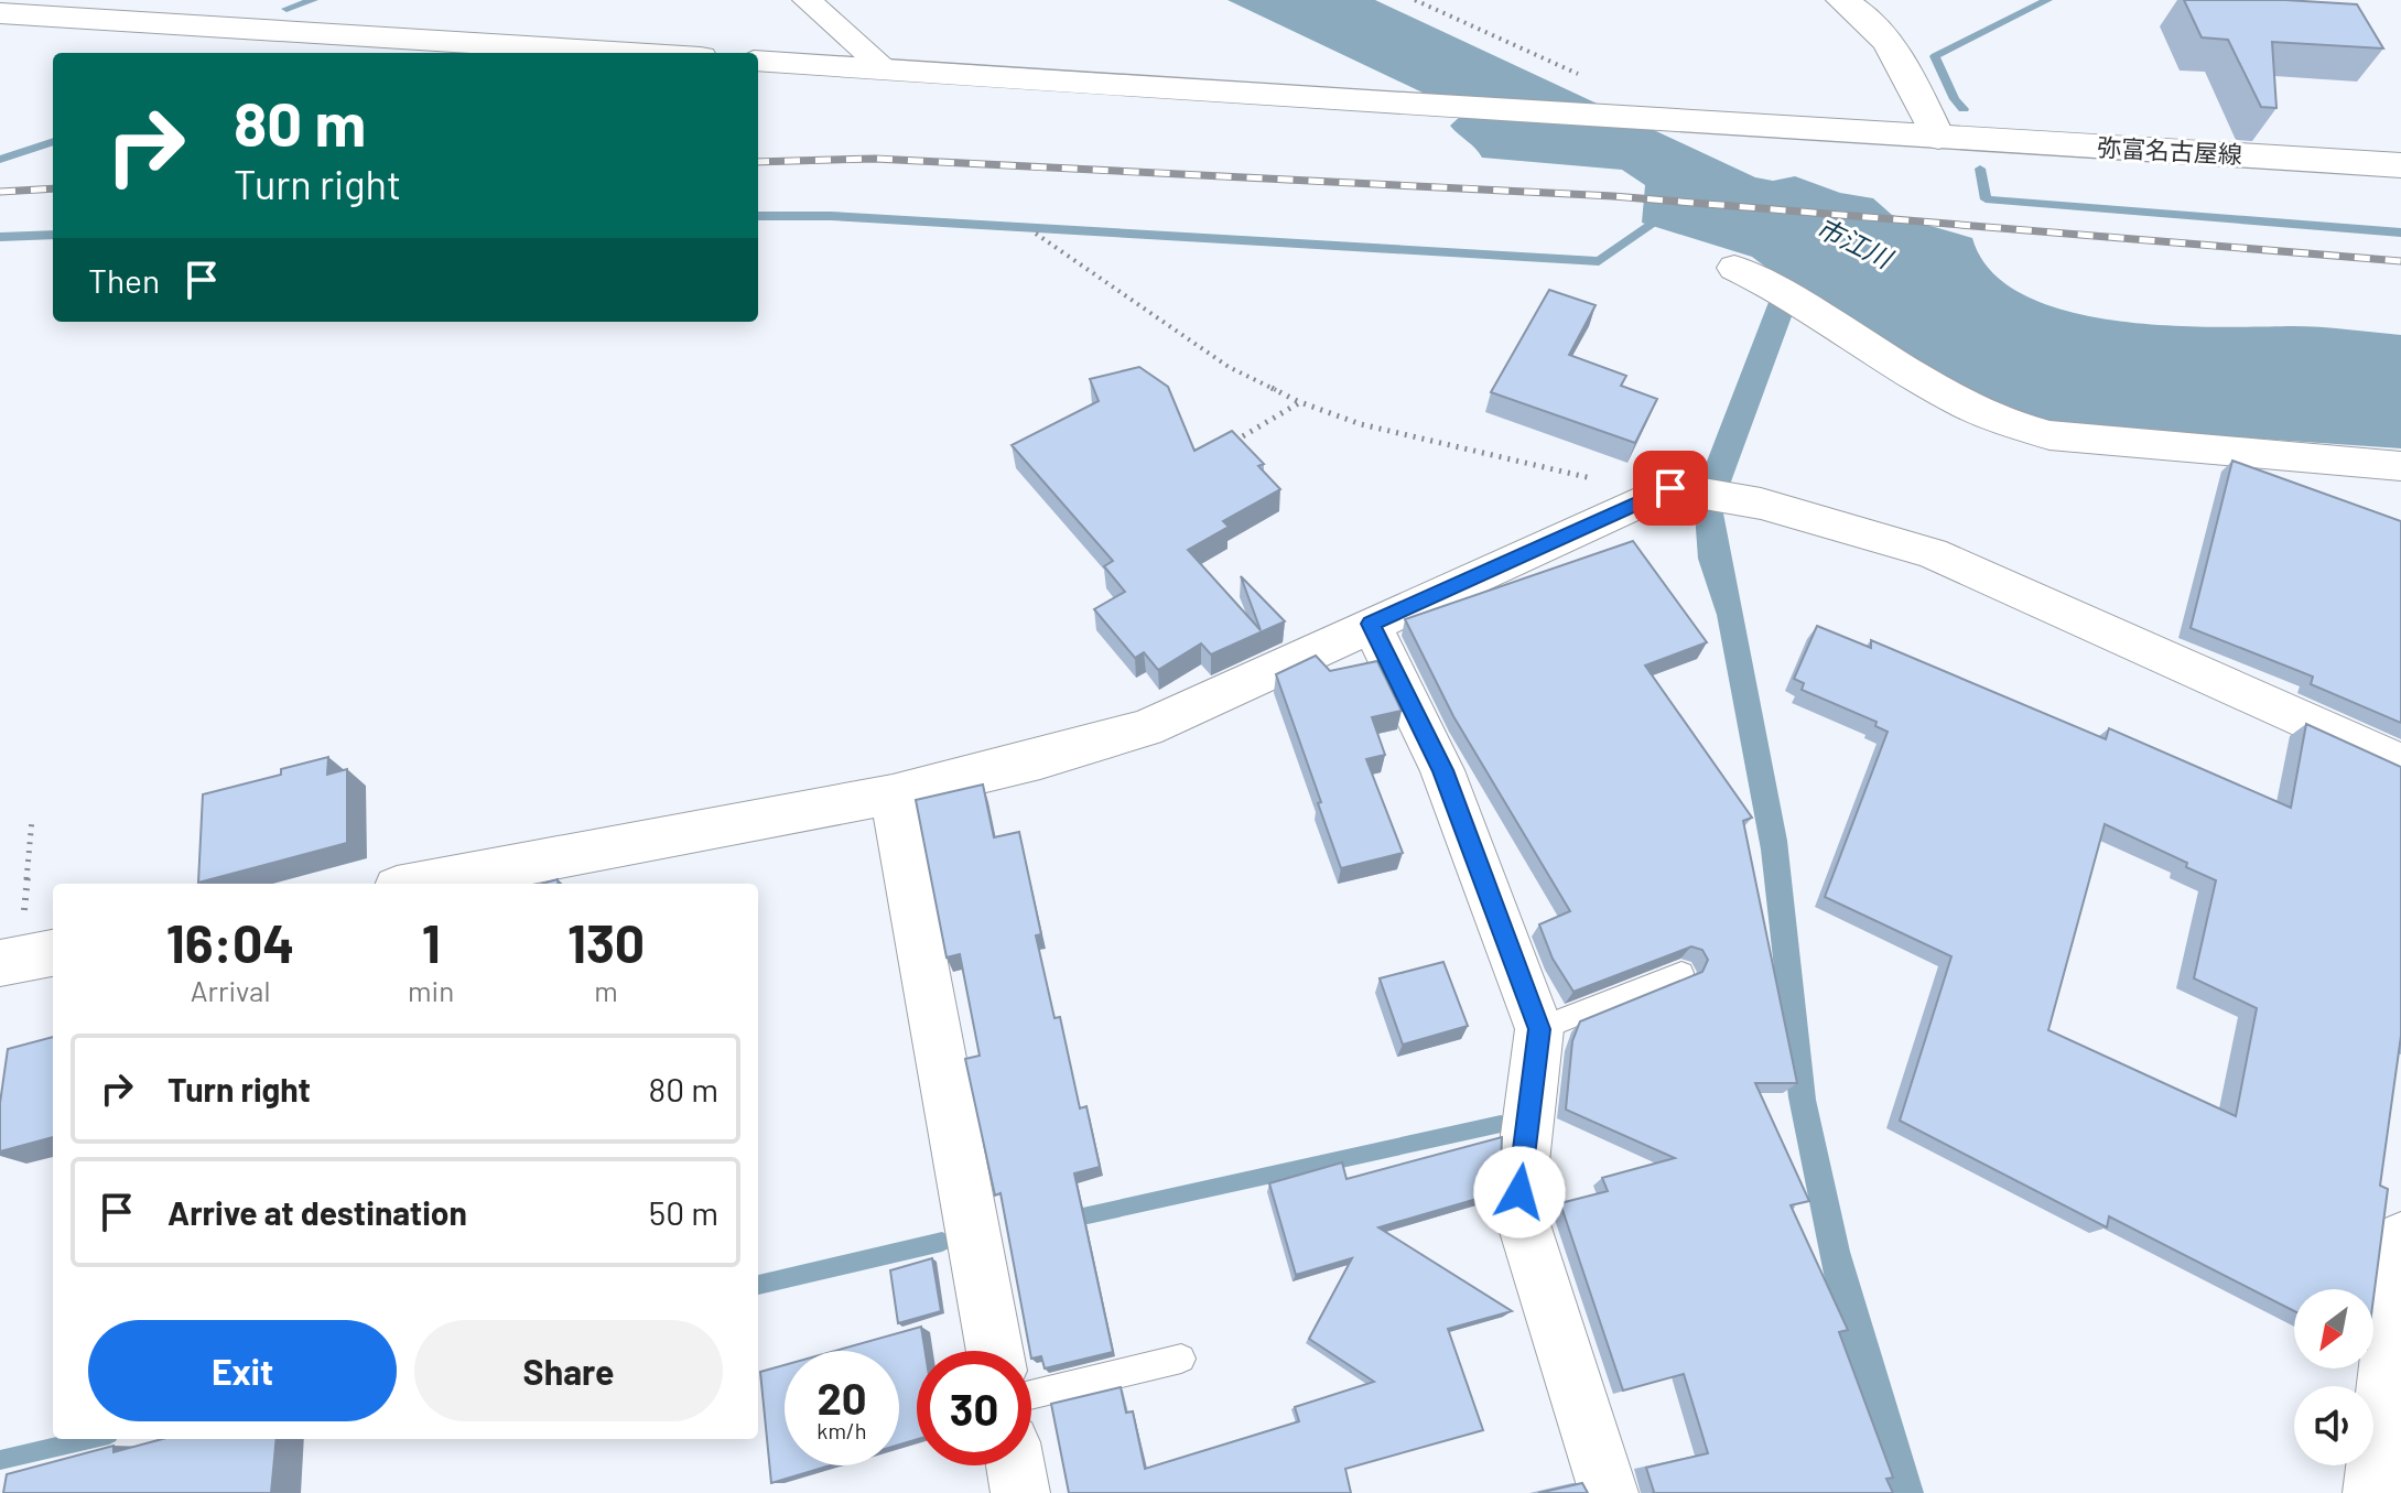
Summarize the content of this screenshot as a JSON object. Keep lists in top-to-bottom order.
{
  "streets": {
    "main road": ["弥富名古屋線"]
  },
  "water": ["市江川"],
  "north": "bottom left",
  "page": {
    "turn": ["80 m", "Turn right"],
    "then": "Then",
    "eta": [
      "16:04",
      "Arrival",
      "1",
      "min",
      "130",
      "m"
    ],
    "list": [
      {
        "name": "Turn right",
        "value": "80 m"
      },
      {
        "name": "Arrive at destination",
        "value": "50 m"
      }
    ],
    "buttons": ["Exit", "Share"],
    "speed": "20 km/h",
    "limit": "30"
  }
}
